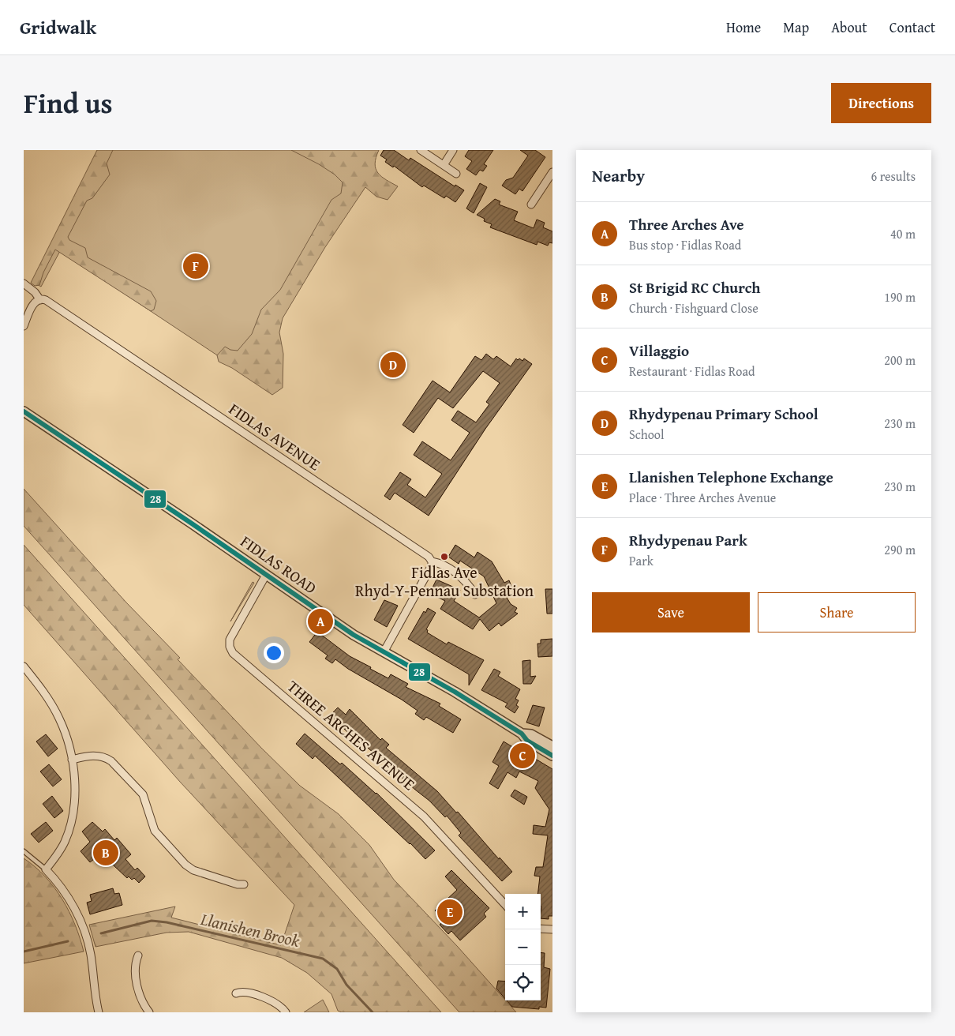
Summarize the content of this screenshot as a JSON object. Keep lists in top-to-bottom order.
{
  "streets": {
    "street": ["FIDLAS AVENUE", "FIDLAS ROAD", "THREE ARCHES AVENUE"]
  },
  "crossings": [
    ["FIDLAS ROAD", "THREE ARCHES AVENUE"]
  ],
  "water": ["Llanishen Brook"],
  "places": ["Fidlas Ave Rhyd-Y-Pennau Substation"],
  "lines": ["transit line 28"],
  "page": {
    "header": "Gridwalk",
    "nav": [
      "Home",
      "Map",
      "About",
      "Contact"
    ],
    "title": "Find us",
    "buttons": [
      "Directions",
      ["Save", "Share"]
    ],
    "heading": ["Nearby", "6 results"],
    "list": [
      {
        "mark": "A",
        "name": "Three Arches Ave",
        "note": "Bus stop · Fidlas Road",
        "value": "40 m"
      },
      {
        "mark": "B",
        "name": "St Brigid RC Church",
        "note": "Church · Fishguard Close",
        "value": "190 m"
      },
      {
        "mark": "C",
        "name": "Villaggio",
        "note": "Restaurant · Fidlas Road",
        "value": "200 m"
      },
      {
        "mark": "D",
        "name": "Rhydypenau Primary School",
        "note": "School",
        "value": "230 m"
      },
      {
        "mark": "E",
        "name": "Llanishen Telephone Exchange",
        "note": "Place · Three Arches Avenue",
        "value": "230 m"
      },
      {
        "mark": "F",
        "name": "Rhydypenau Park",
        "note": "Park",
        "value": "290 m"
      }
    ],
    "pins": [
      "F",
      "D",
      "A",
      "C",
      "B",
      "E"
    ],
    "map_buttons": ["+", "−"]
  }
}
